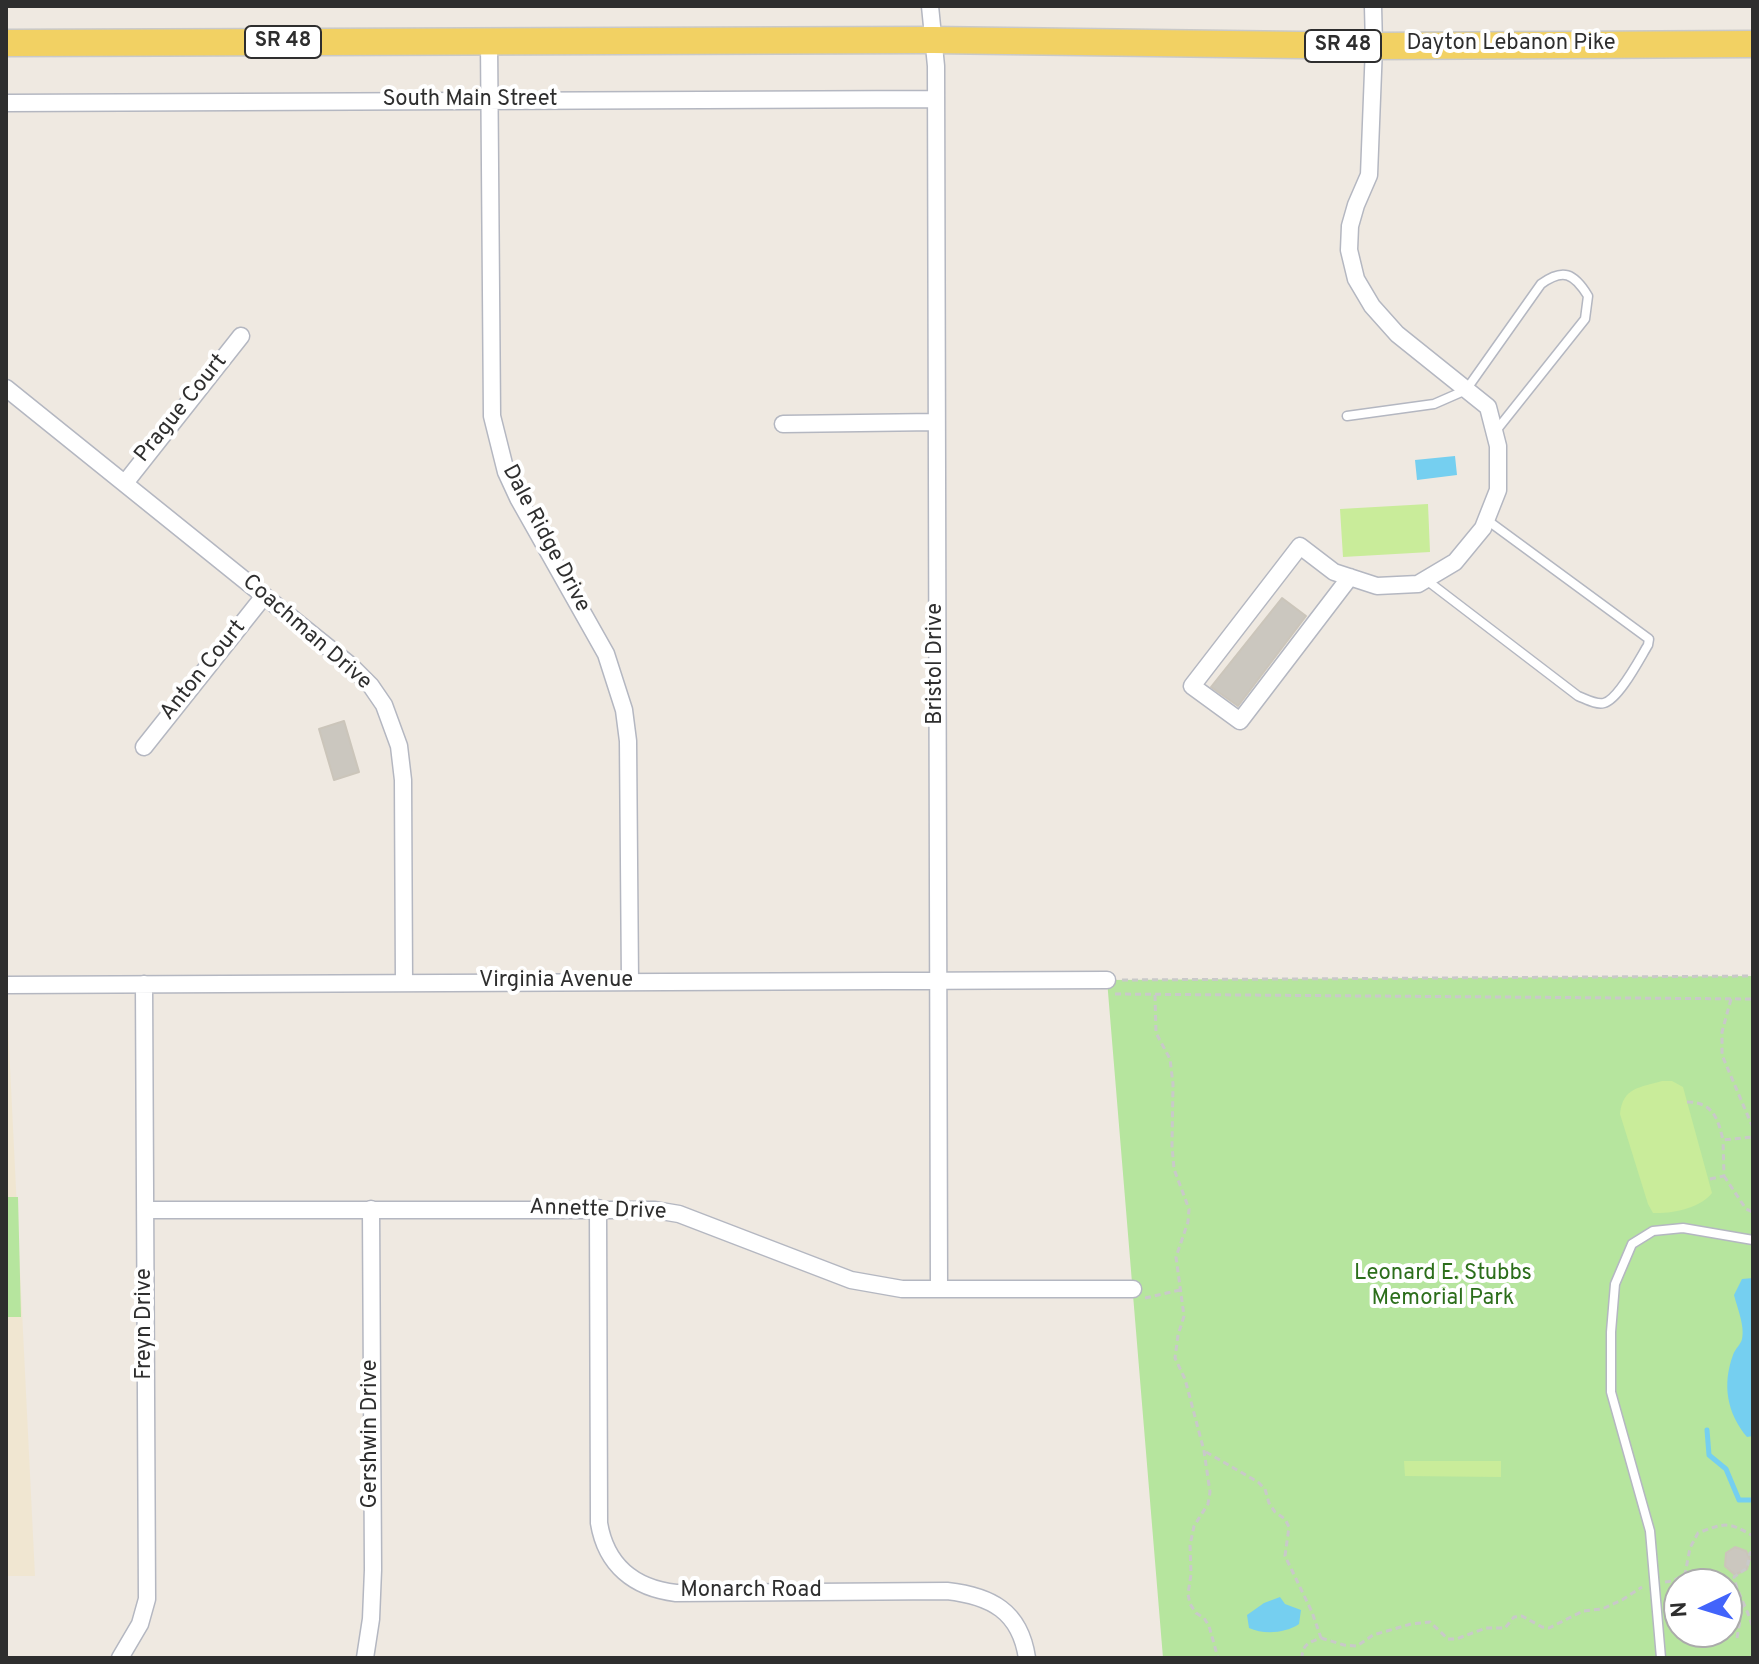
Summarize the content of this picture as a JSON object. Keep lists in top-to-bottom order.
{
  "streets": {
    "main road": ["SR 48", "Dayton Lebanon Pike"],
    "street": [
      "South Main Street",
      "Prague Court",
      "Dale Ridge Drive",
      "Coachman Drive",
      "Bristol Drive",
      "Anton Court",
      "Virginia Avenue",
      "Annette Drive",
      "Freyn Drive",
      "Gershwin Drive",
      "Monarch Road"
    ]
  },
  "crossings": [
    ["SR 48", "Dayton Lebanon Pike"],
    ["SR 48", "Dale Ridge Drive"],
    ["SR 48", "Bristol Drive"],
    ["Dayton Lebanon Pike", "Bristol Drive"],
    ["South Main Street", "Dale Ridge Drive"],
    ["South Main Street", "Bristol Drive"],
    ["Prague Court", "Coachman Drive"],
    ["Dale Ridge Drive", "Virginia Avenue"],
    ["Coachman Drive", "Anton Court"],
    ["Coachman Drive", "Virginia Avenue"],
    ["Bristol Drive", "Virginia Avenue"],
    ["Bristol Drive", "Annette Drive"],
    ["Virginia Avenue", "Freyn Drive"],
    ["Annette Drive", "Freyn Drive"],
    ["Annette Drive", "Gershwin Drive"],
    ["Annette Drive", "Monarch Road"]
  ],
  "parks": ["Leonard E. Stubbs Memorial Park"],
  "north": "left"
}
